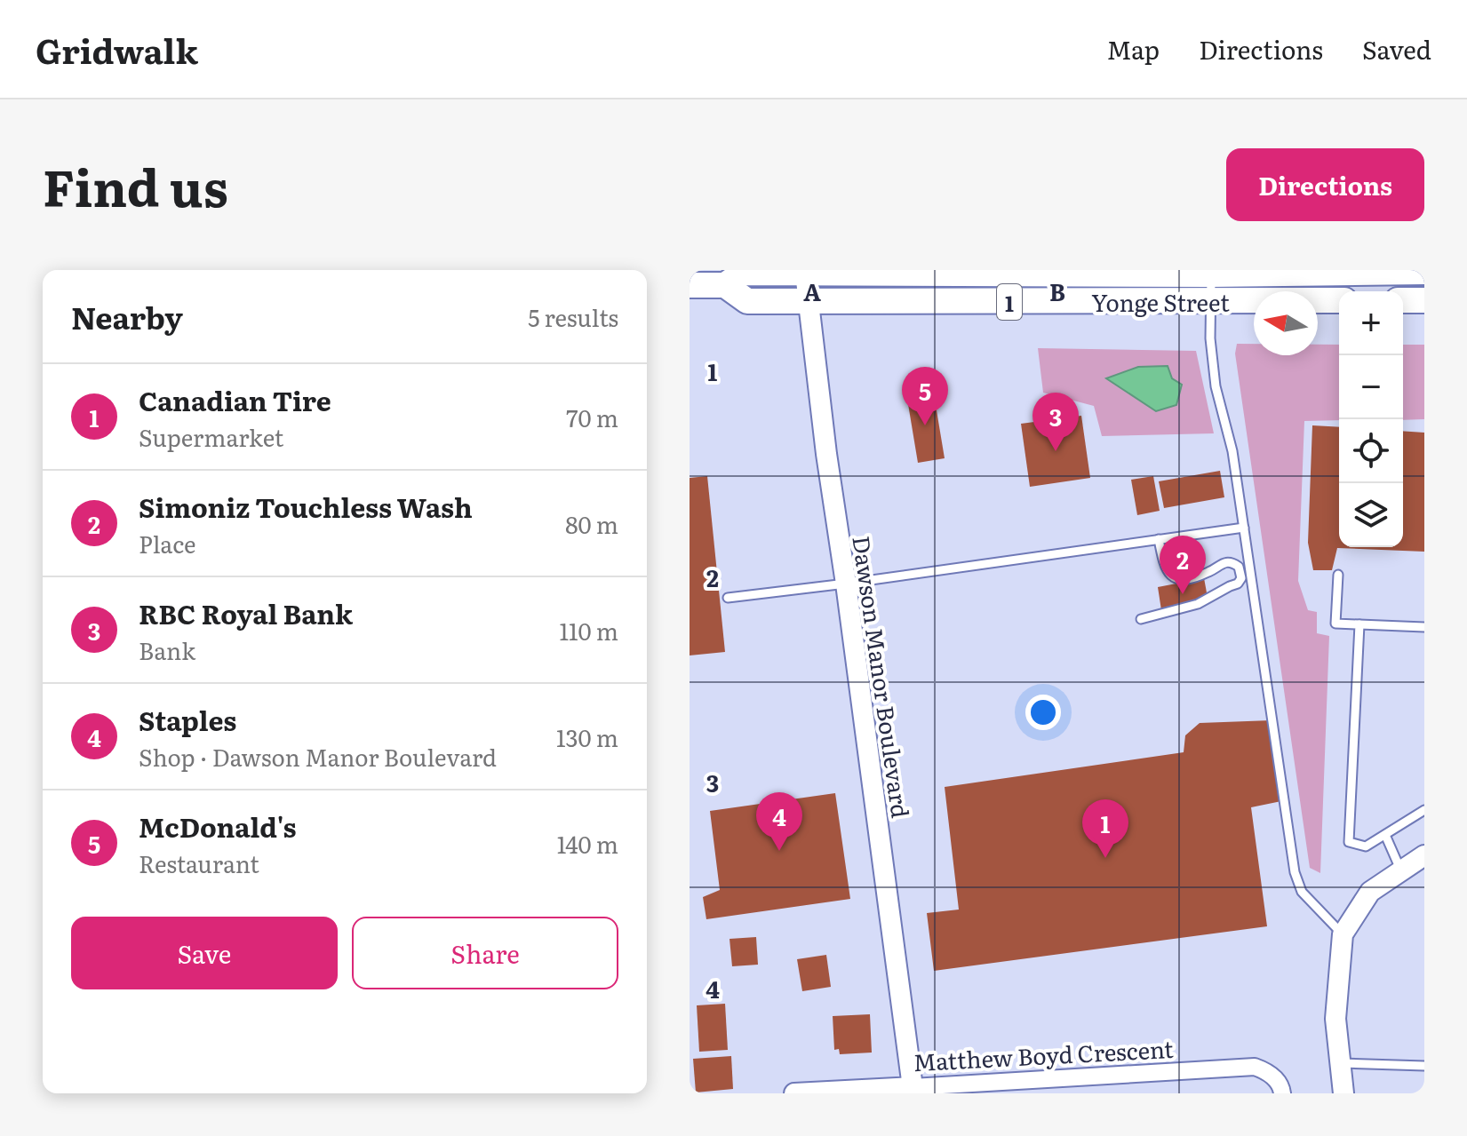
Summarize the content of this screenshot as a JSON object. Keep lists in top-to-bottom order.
{
  "streets": {
    "main road": ["Yonge Street", "1"],
    "street": ["Dawson Manor Boulevard", "Matthew Boyd Crescent"]
  },
  "crossings": [
    ["Yonge Street", "Dawson Manor Boulevard"],
    ["Dawson Manor Boulevard", "Matthew Boyd Crescent"]
  ],
  "north": "left",
  "page": {
    "header": "Gridwalk",
    "nav": ["Map", "Directions", "Saved"],
    "title": "Find us",
    "buttons": [
      "Directions",
      ["Save", "Share"]
    ],
    "heading": ["Nearby", "5 results"],
    "map_buttons": ["+", "−"],
    "list": [
      {
        "mark": "1",
        "name": "Canadian Tire",
        "note": "Supermarket",
        "value": "70 m"
      },
      {
        "mark": "2",
        "name": "Simoniz Touchless Wash",
        "note": "Place",
        "value": "80 m"
      },
      {
        "mark": "3",
        "name": "RBC Royal Bank",
        "note": "Bank",
        "value": "110 m"
      },
      {
        "mark": "4",
        "name": "Staples",
        "note": "Shop · Dawson Manor Boulevard",
        "value": "130 m"
      },
      {
        "mark": "5",
        "name": "McDonald's",
        "note": "Restaurant",
        "value": "140 m"
      }
    ],
    "pins": [
      "5",
      "3",
      "2",
      "4",
      "1"
    ]
  },
  "grid": {
    "columns": ["A", "B"],
    "rows": [
      "1",
      "2",
      "3",
      "4"
    ]
  }
}
